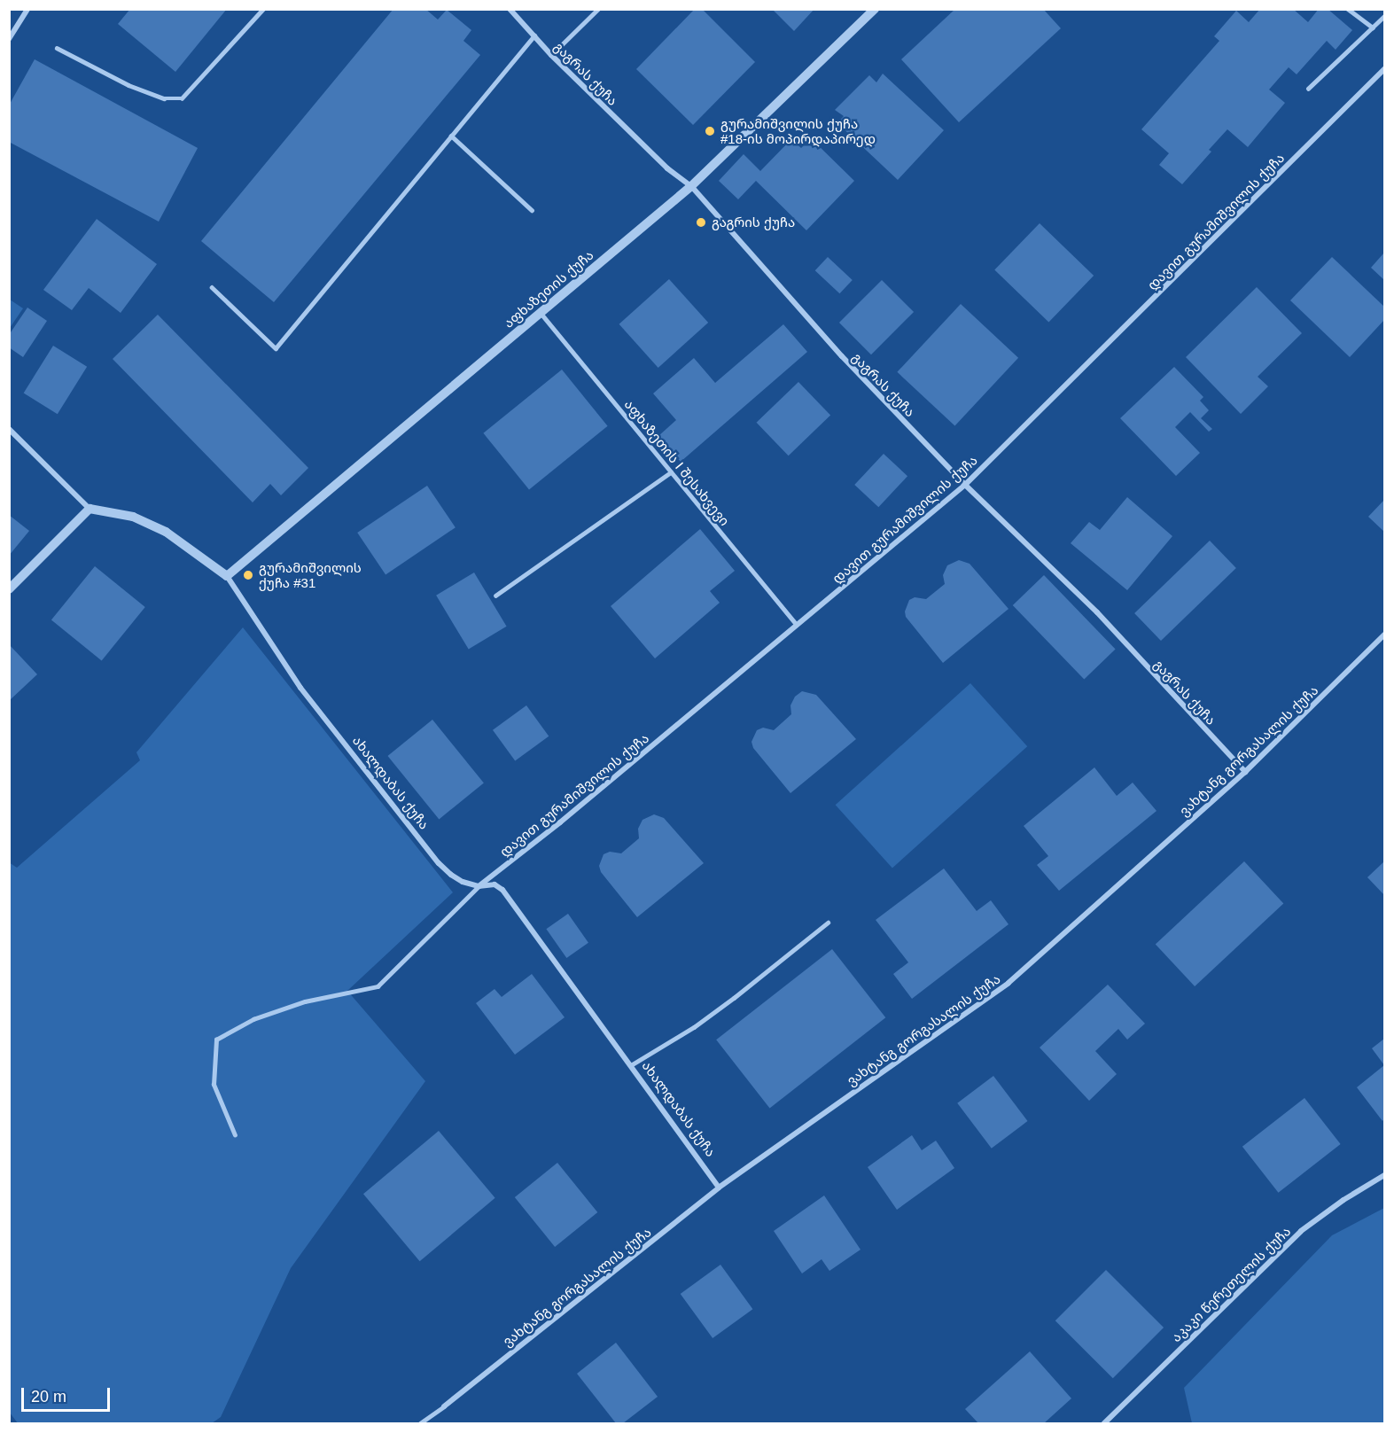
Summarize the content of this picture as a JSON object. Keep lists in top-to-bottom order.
{
  "streets": {
    "street": [
      "გაგრას ქუჩა",
      "დავით გურამიშვილის ქუჩა",
      "აფხაზეთის ქუჩა",
      "ვახტანგ გორგასალის ქუჩა",
      "ახალდაბას ქუჩა",
      "აკაკი წერეთელის ქუჩა"
    ],
    "lane": ["აფხაზეთის I შესახვევი"]
  },
  "crossings": [
    ["გაგრას ქუჩა", "დავით გურამიშვილის ქუჩა"],
    ["გაგრას ქუჩა", "აფხაზეთის ქუჩა"],
    ["გაგრას ქუჩა", "ვახტანგ გორგასალის ქუჩა"],
    ["დავით გურამიშვილის ქუჩა", "აფხაზეთის I შესახვევი"],
    ["დავით გურამიშვილის ქუჩა", "ახალდაბას ქუჩა"],
    ["აფხაზეთის ქუჩა", "აფხაზეთის I შესახვევი"],
    ["აფხაზეთის ქუჩა", "ახალდაბას ქუჩა"],
    ["ვახტანგ გორგასალის ქუჩა", "ახალდაბას ქუჩა"]
  ],
  "places": ["გურამიშვილის ქუჩა #18-ის მოპირდაპირედ", "გაგრის ქუჩა", "გურამიშვილის ქუჩა #31"],
  "scale_bar": "20 m"
}
